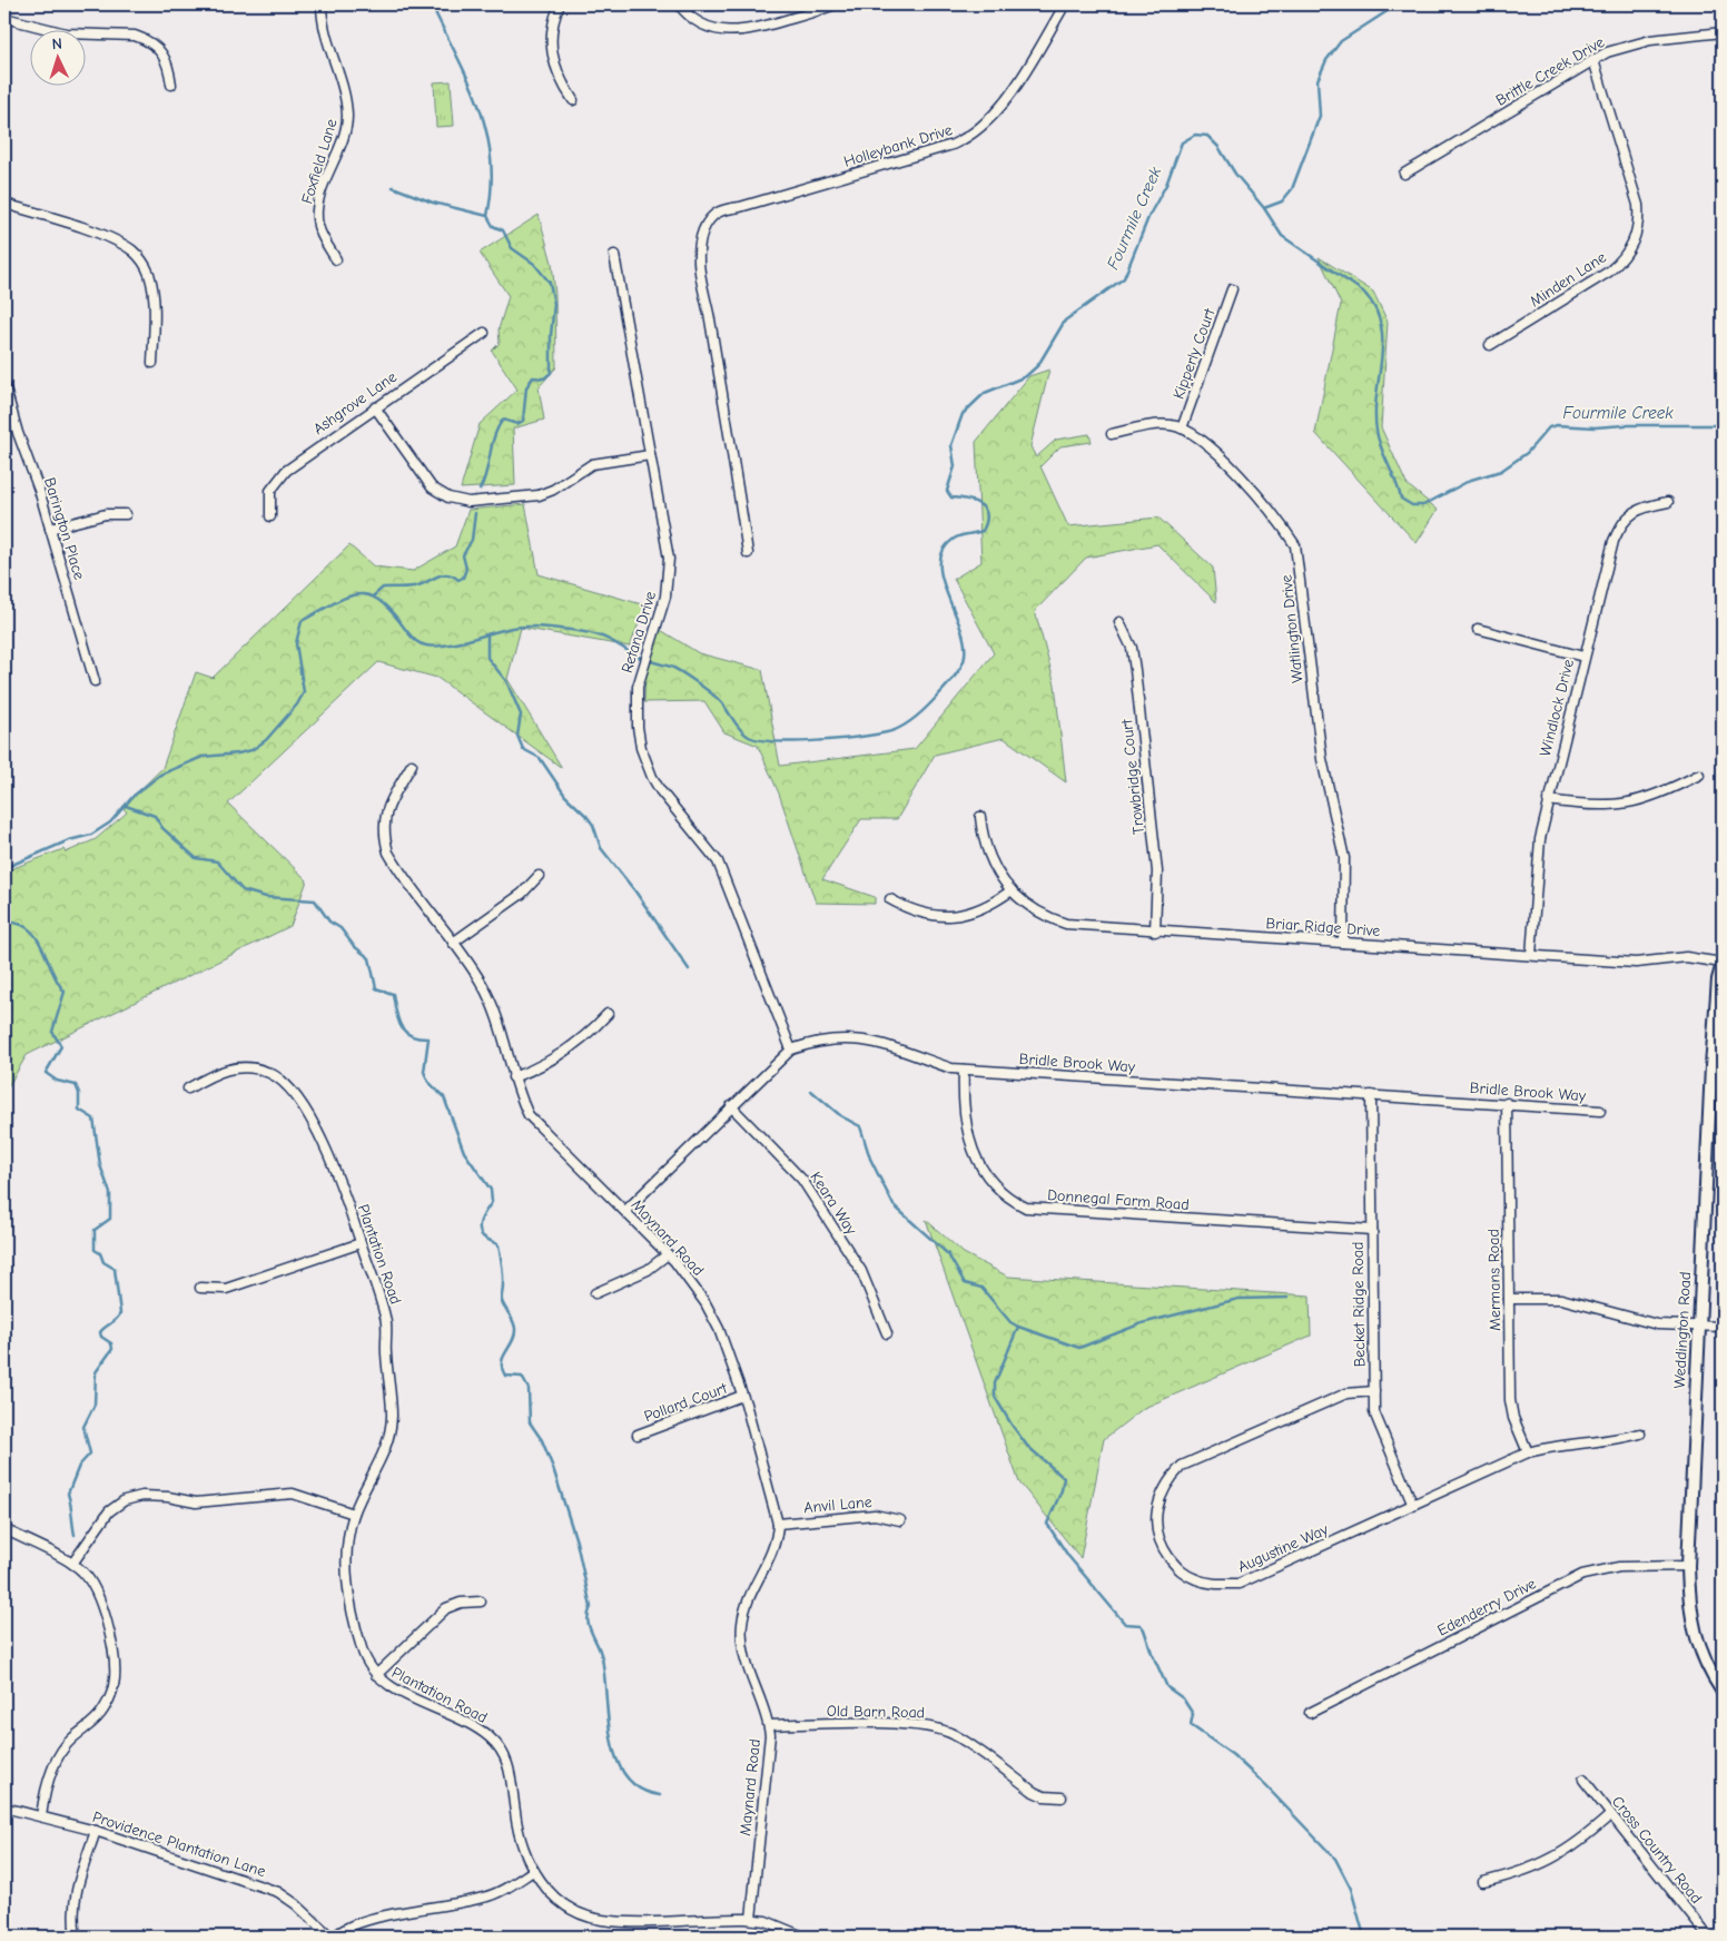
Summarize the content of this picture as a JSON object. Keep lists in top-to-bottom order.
{
  "streets": {
    "main road": ["Weddington Road"],
    "street": [
      "Brittle Creek Drive",
      "Holleybank Drive",
      "Foxfield Lane",
      "Minden Lane",
      "Kipperly Court",
      "Ashgrove Lane",
      "Barington Place",
      "Watlington Drive",
      "Retana Drive",
      "Windlock Drive",
      "Trowbridge Court",
      "Briar Ridge Drive",
      "Bridle Brook Way",
      "Donnegal Farm Road",
      "Keara Way",
      "Maynard Road",
      "Plantation Road",
      "Mermans Road",
      "Becket Ridge Road",
      "Pollard Court",
      "Anvil Lane",
      "Augustine Way",
      "Edenderry Drive",
      "Old Barn Road",
      "Providence Plantation Lane",
      "Cross Country Road"
    ]
  },
  "crossings": [
    ["Brittle Creek Drive", "Minden Lane"],
    ["Kipperly Court", "Watlington Drive"],
    ["Watlington Drive", "Briar Ridge Drive"],
    ["Retana Drive", "Bridle Brook Way"],
    ["Windlock Drive", "Briar Ridge Drive"],
    ["Trowbridge Court", "Briar Ridge Drive"],
    ["Briar Ridge Drive", "Weddington Road"],
    ["Bridle Brook Way", "Donnegal Farm Road"],
    ["Bridle Brook Way", "Mermans Road"],
    ["Bridle Brook Way", "Becket Ridge Road"],
    ["Donnegal Farm Road", "Becket Ridge Road"],
    ["Maynard Road", "Plantation Road"],
    ["Maynard Road", "Pollard Court"],
    ["Maynard Road", "Anvil Lane"],
    ["Maynard Road", "Old Barn Road"],
    ["Mermans Road", "Augustine Way"],
    ["Becket Ridge Road", "Augustine Way"],
    ["Weddington Road", "Edenderry Drive"]
  ],
  "water": ["Fourmile Creek"],
  "north": "top"
}
